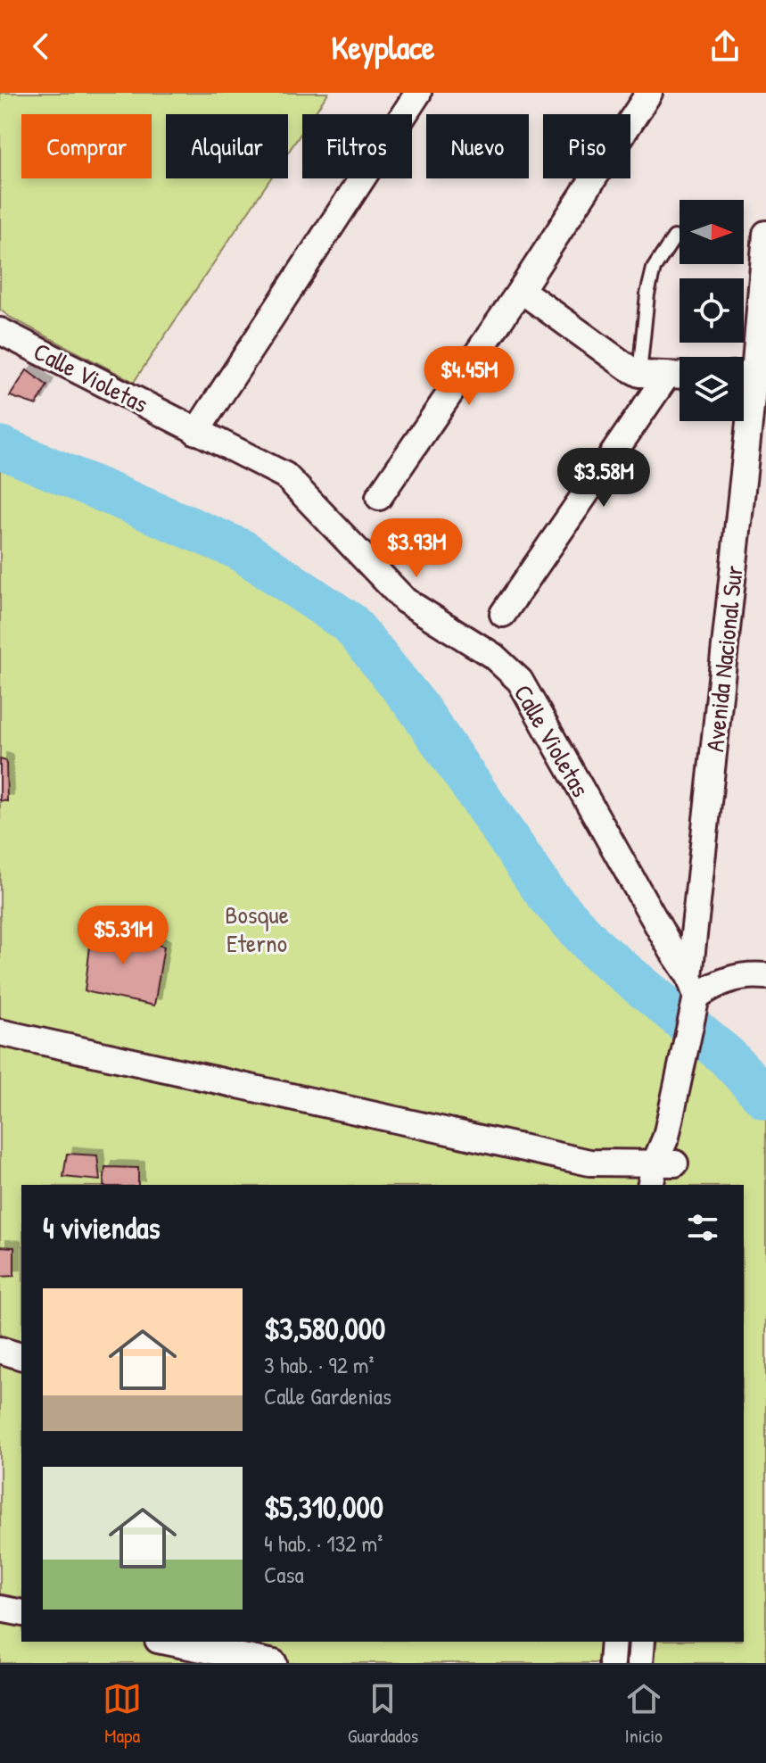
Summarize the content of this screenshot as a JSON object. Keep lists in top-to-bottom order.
{
  "streets": {
    "street": ["Calle Violetas", "Avenida Nacional Sur"]
  },
  "crossings": [
    ["Calle Violetas", "Avenida Nacional Sur"]
  ],
  "parks": ["Bosque Eterno"],
  "north": "right",
  "page": {
    "header": "Keyplace",
    "chip": [
      "Comprar",
      "Alquilar",
      "Filtros",
      "Nuevo",
      "Piso"
    ],
    "price": [
      "$4.45M",
      "$3.58M",
      "$3.93M",
      "$5.31M"
    ],
    "heading": "4 viviendas",
    "list": [
      {
        "name": "$3,580,000",
        "note": "3 hab. · 92 m² · Calle Gardenias"
      },
      {
        "name": "$5,310,000",
        "note": "4 hab. · 132 m² · Casa"
      }
    ],
    "tabs": ["Mapa", "Guardados", "Inicio"]
  }
}
